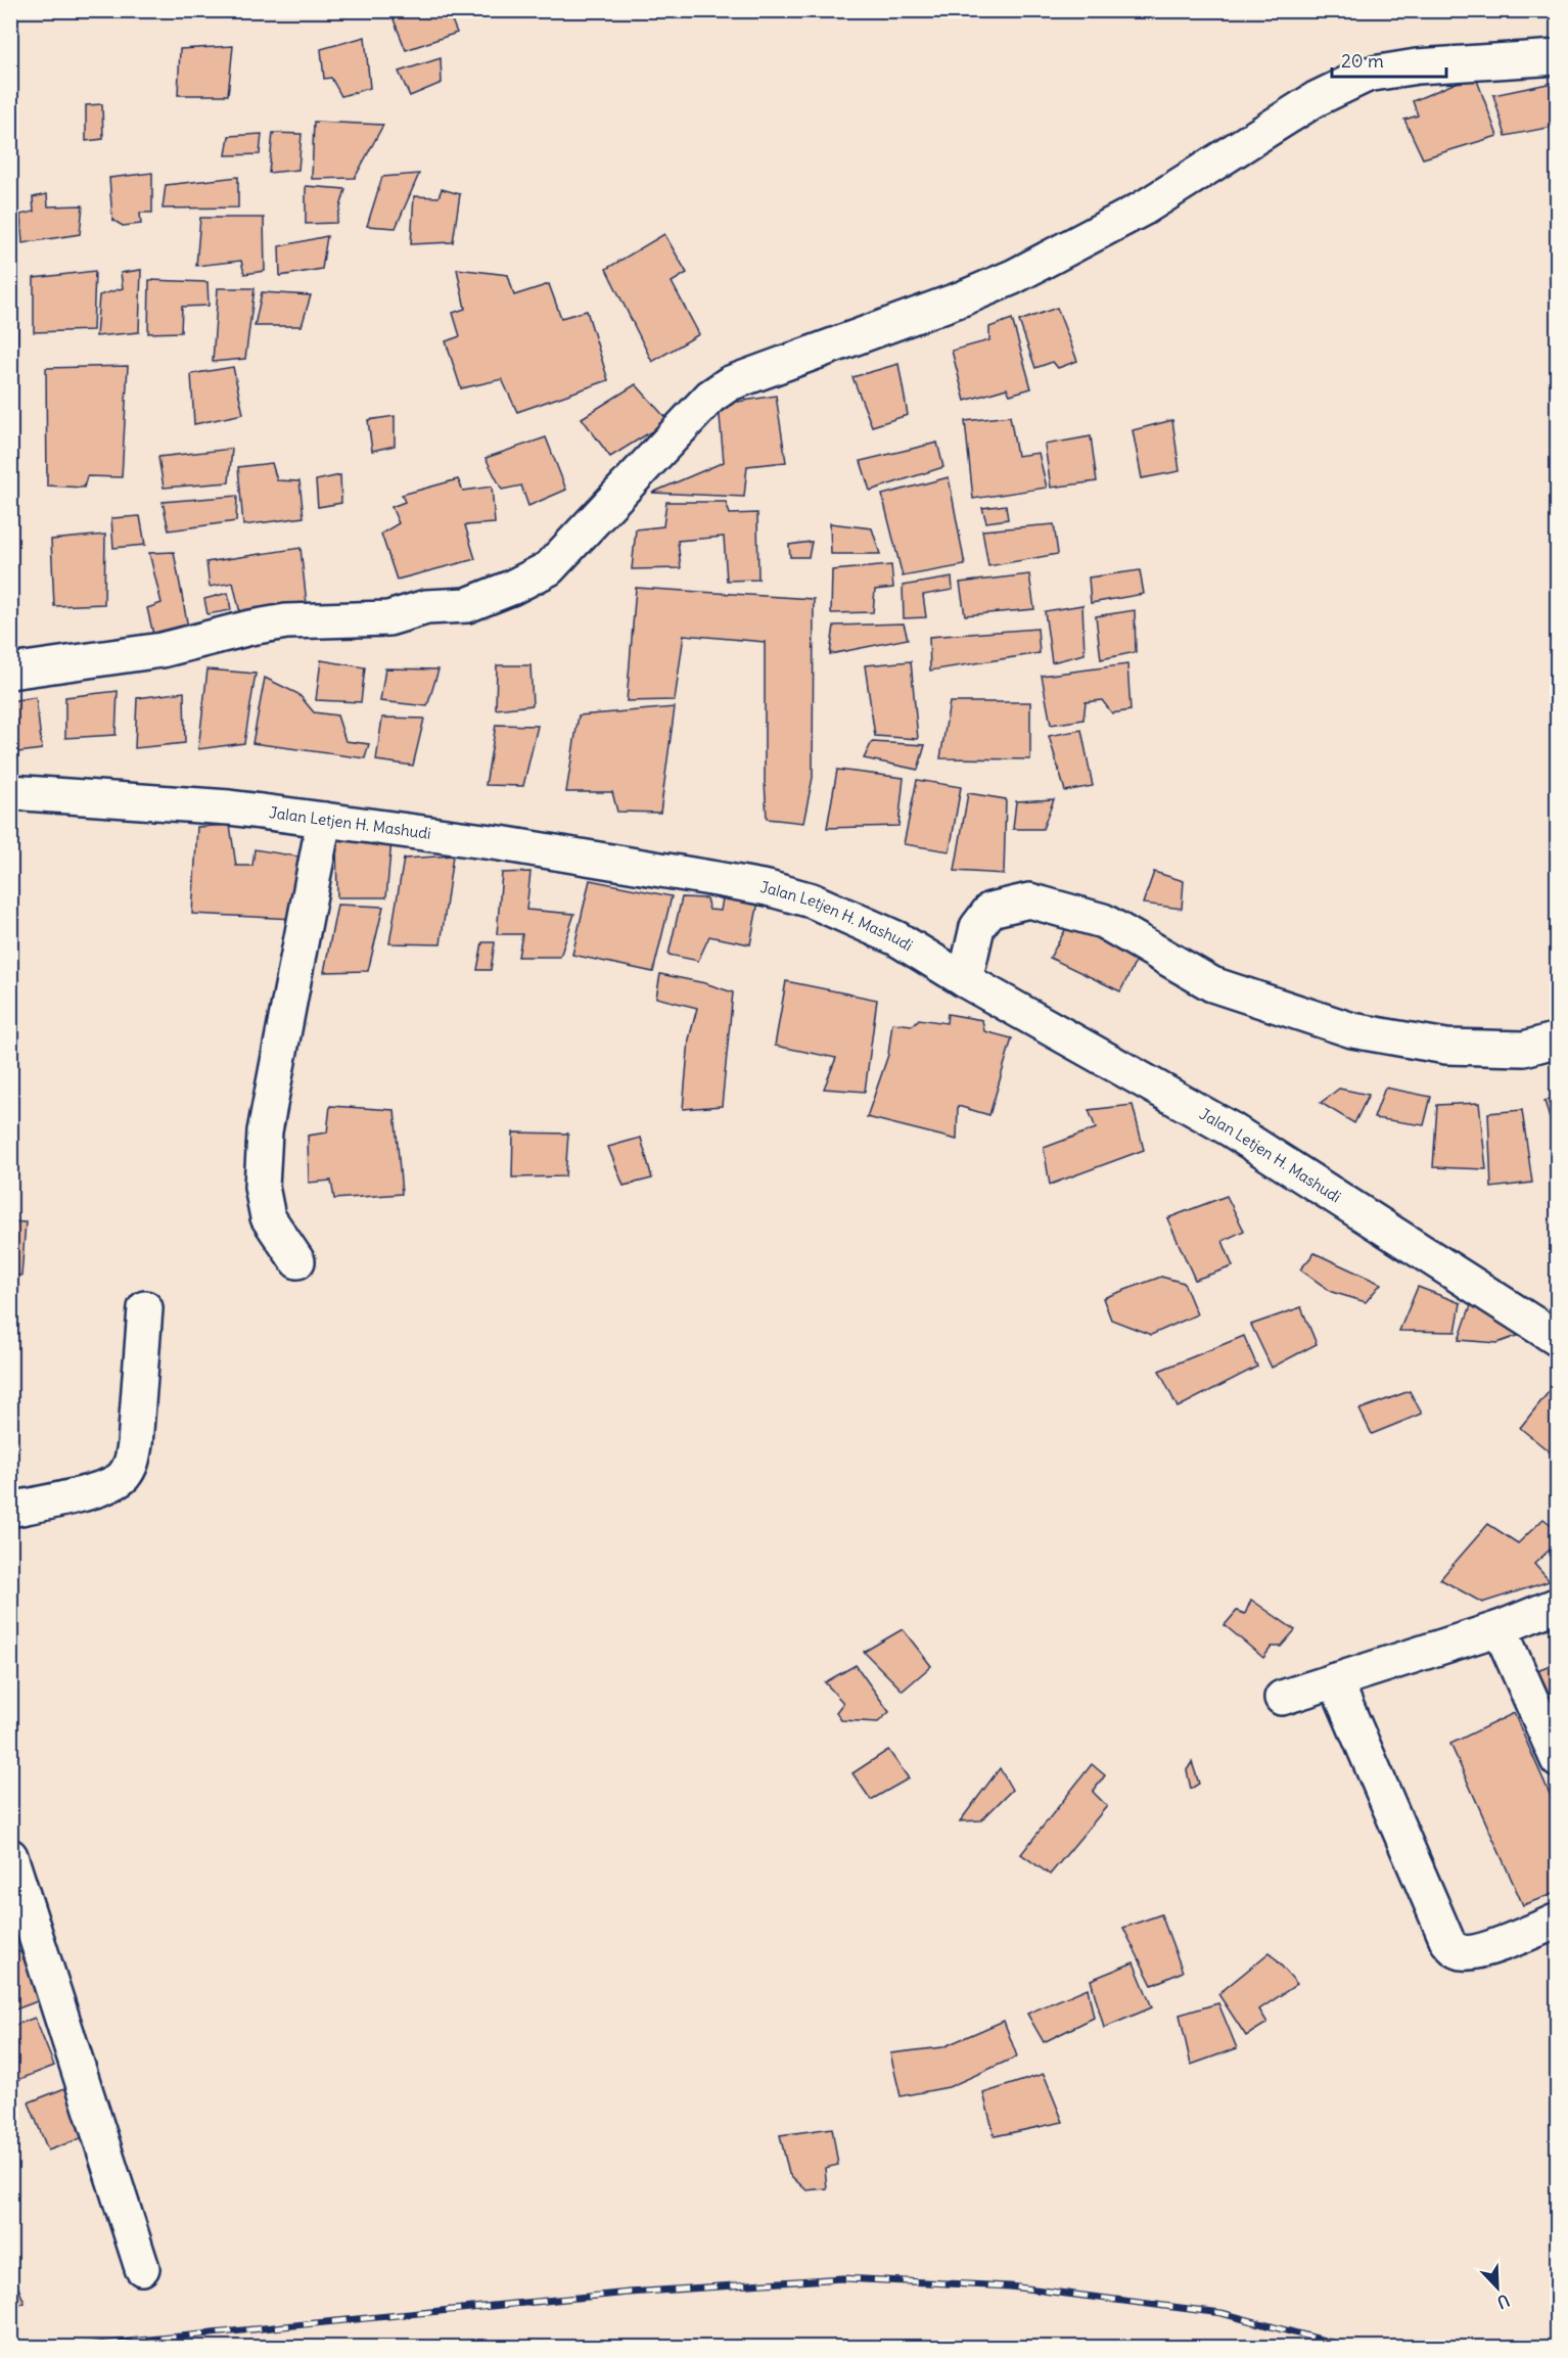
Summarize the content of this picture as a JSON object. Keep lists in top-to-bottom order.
{
  "streets": {
    "street": ["Jalan Letjen H. Mashudi"]
  },
  "scale_bar": "20 m",
  "north": "bottom right"
}
